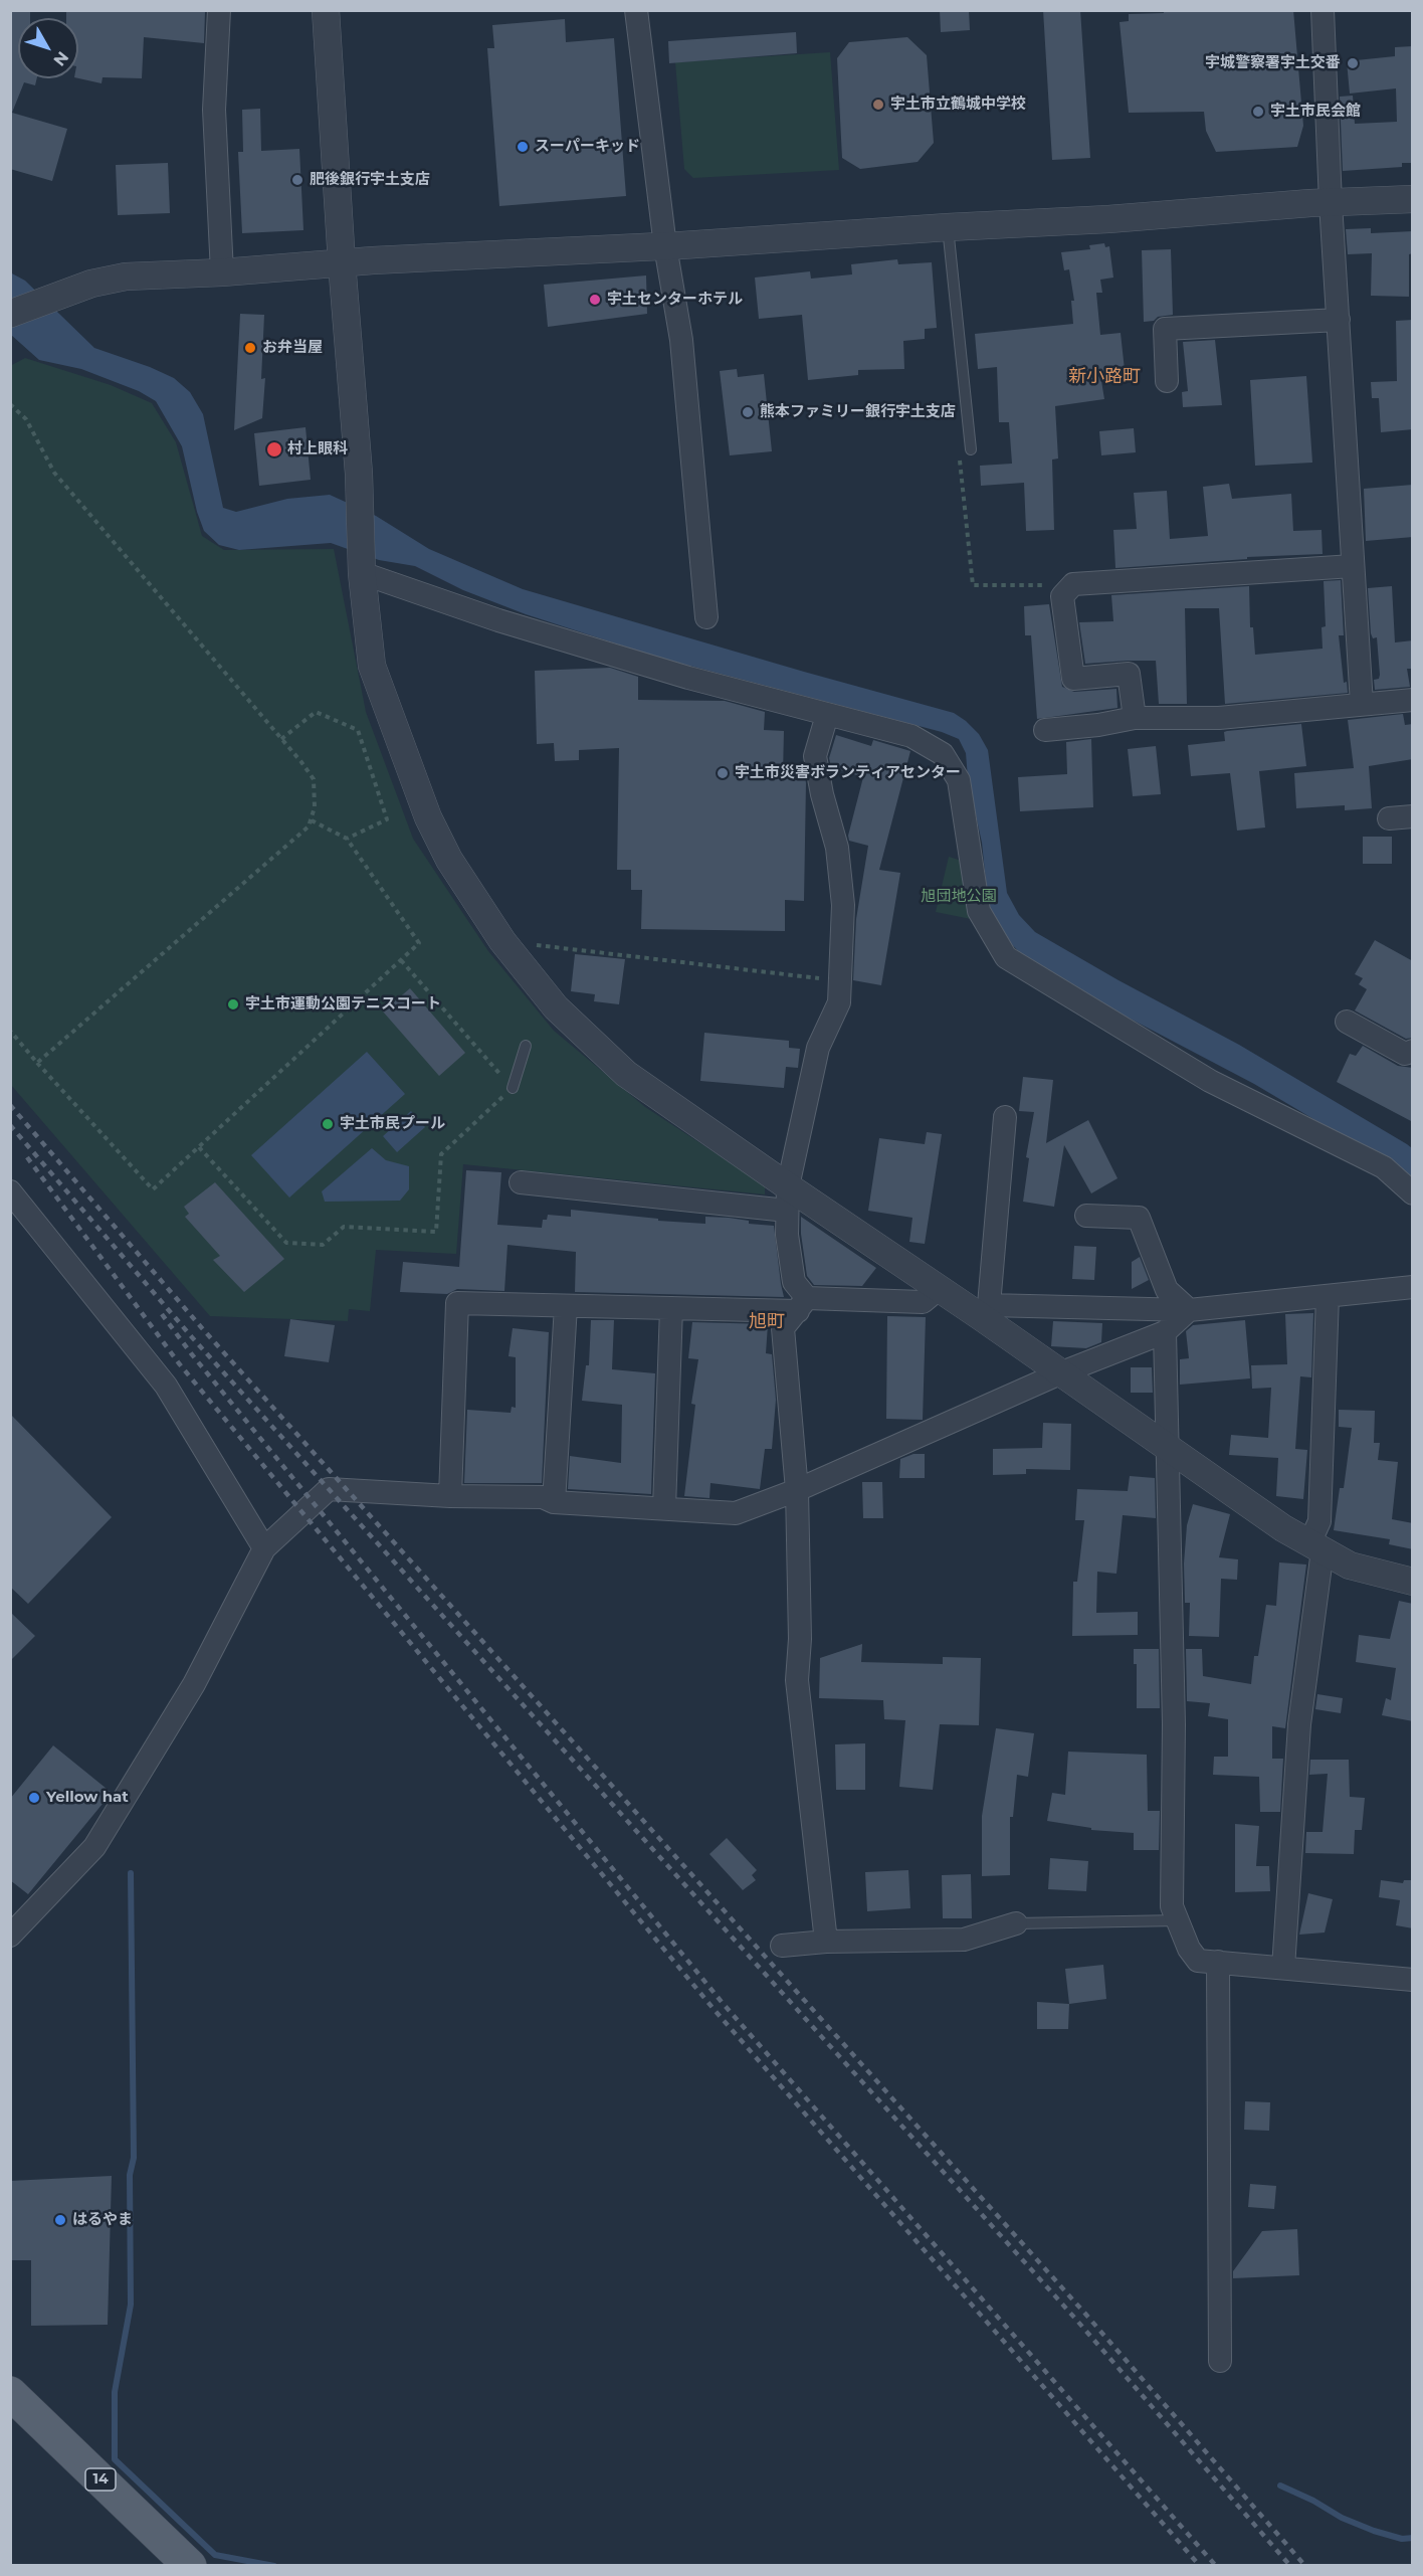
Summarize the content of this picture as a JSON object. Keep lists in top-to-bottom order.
{
  "streets": {
    "main road": ["14"]
  },
  "districts": ["新小路町", "旭町"],
  "parks": ["旭団地公園"],
  "places": [
    "宇城警察署宇土交番",
    "宇土市立鶴城中学校",
    "宇土市民会館",
    "スーパーキッド",
    "肥後銀行宇土支店",
    "宇土センターホテル",
    "お弁当屋",
    "熊本ファミリー銀行宇土支店",
    "村上眼科",
    "宇土市災害ボランティアセンター",
    "宇土市運動公園テニスコート",
    "宇土市民プール",
    "Yellow hat",
    "はるやま"
  ],
  "north": "bottom right"
}
